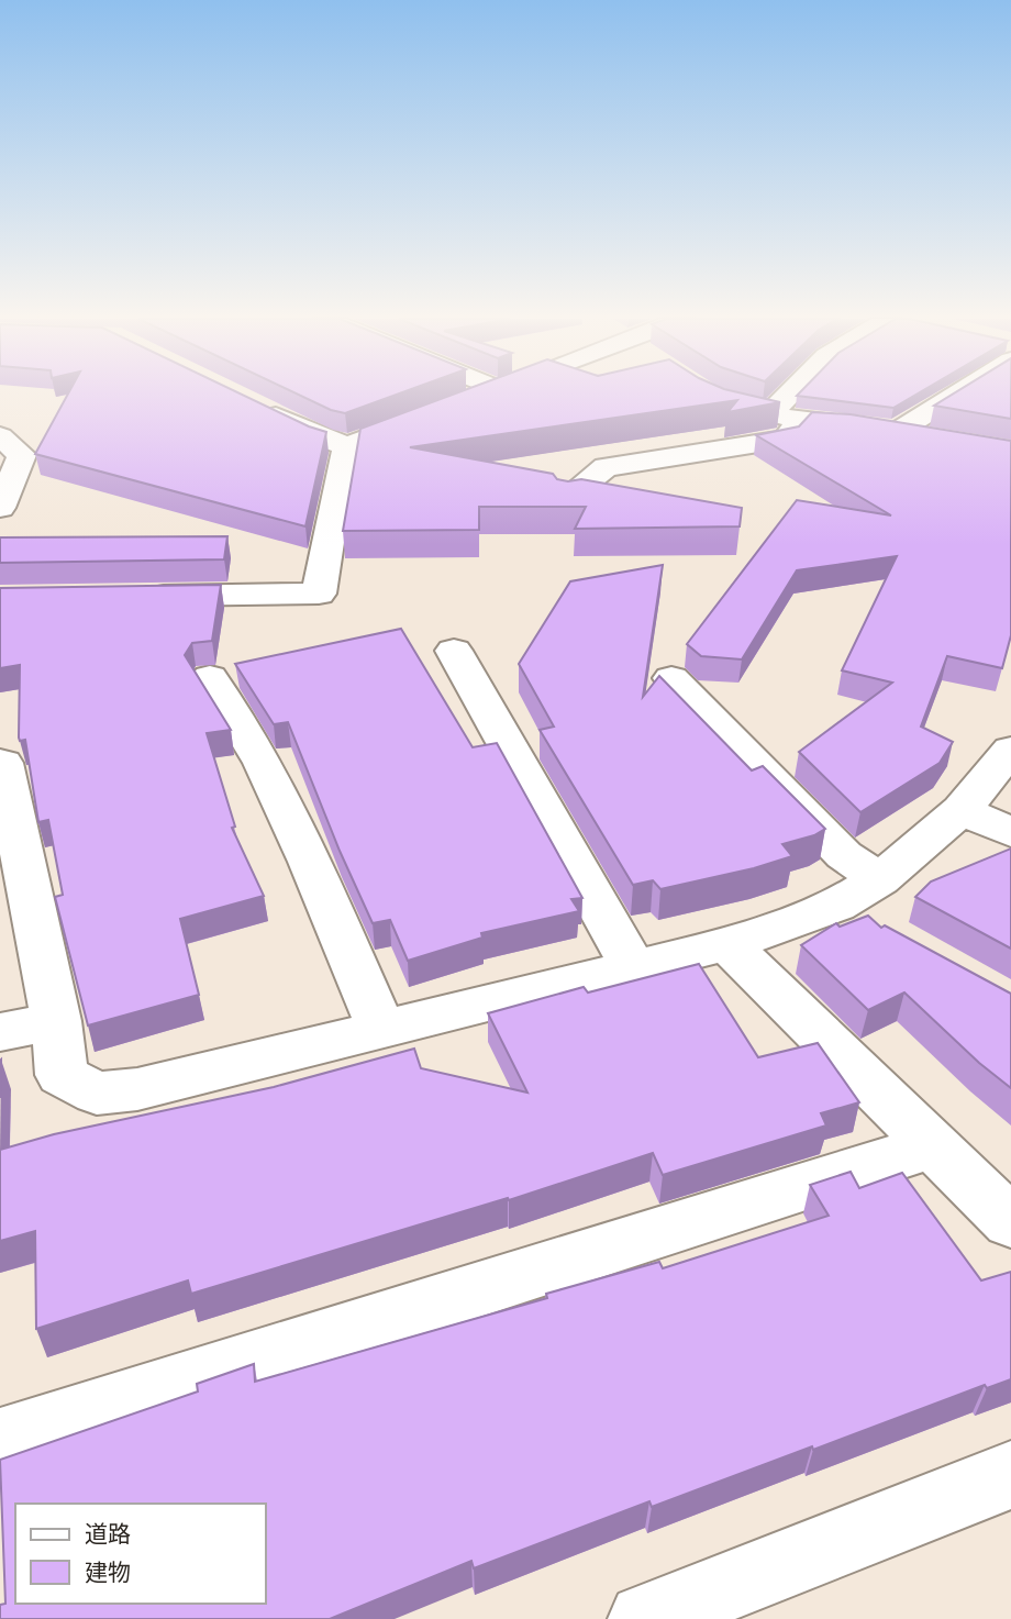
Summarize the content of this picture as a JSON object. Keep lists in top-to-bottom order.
{
  "legend": ["道路", "建物"]
}
